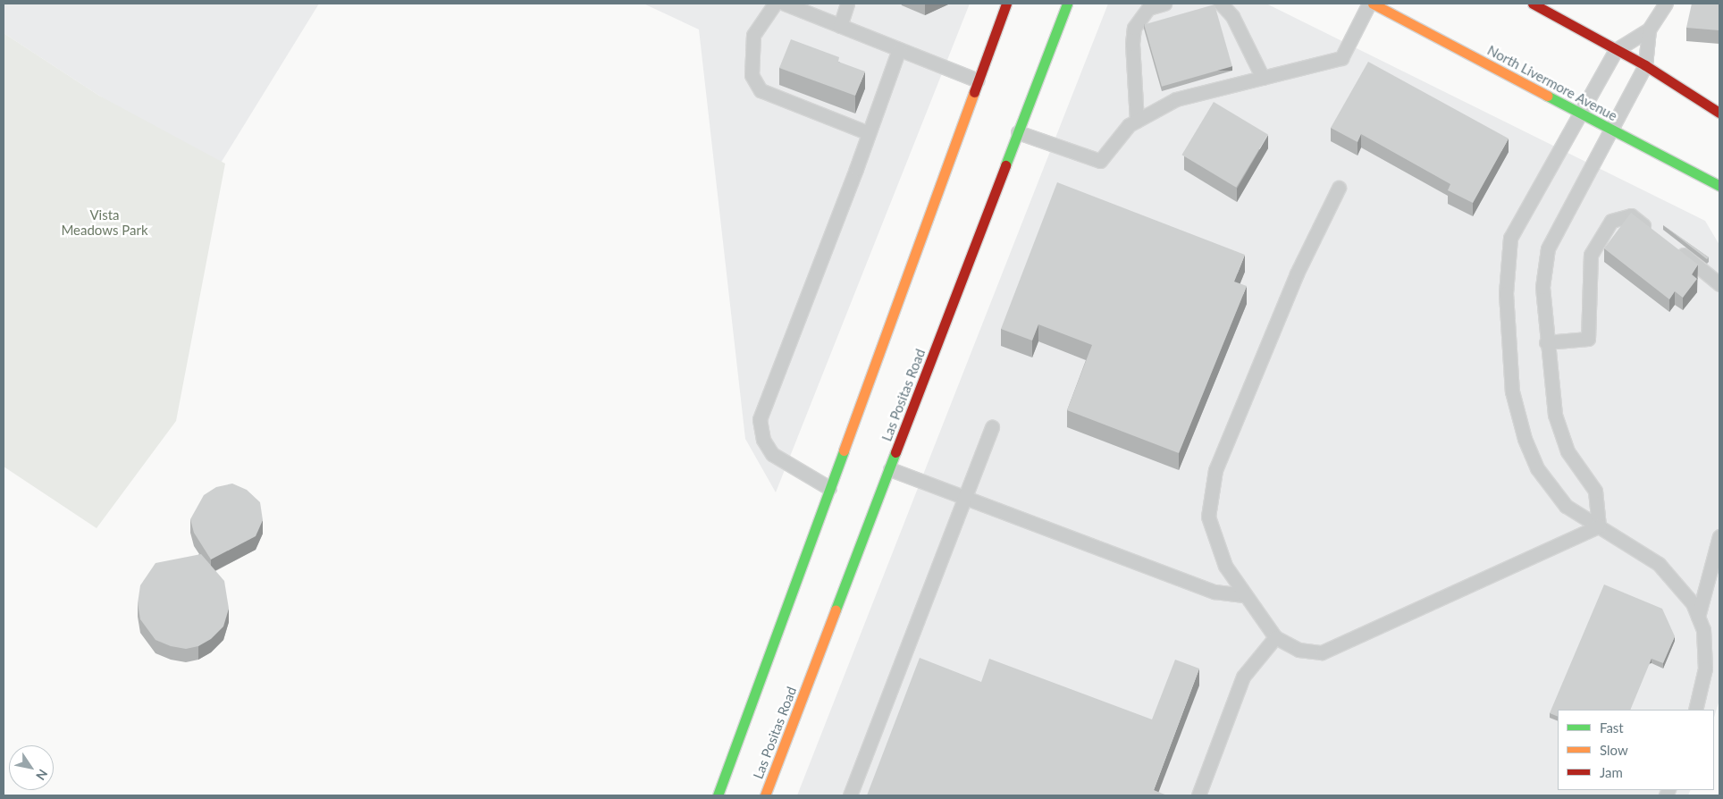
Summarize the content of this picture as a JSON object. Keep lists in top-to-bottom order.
{
  "streets": {
    "main road": ["North Livermore Avenue", "Las Positas Road"]
  },
  "parks": ["Vista Meadows Park"],
  "legend": ["Fast", "Slow", "Jam"],
  "north": "bottom right"
}
